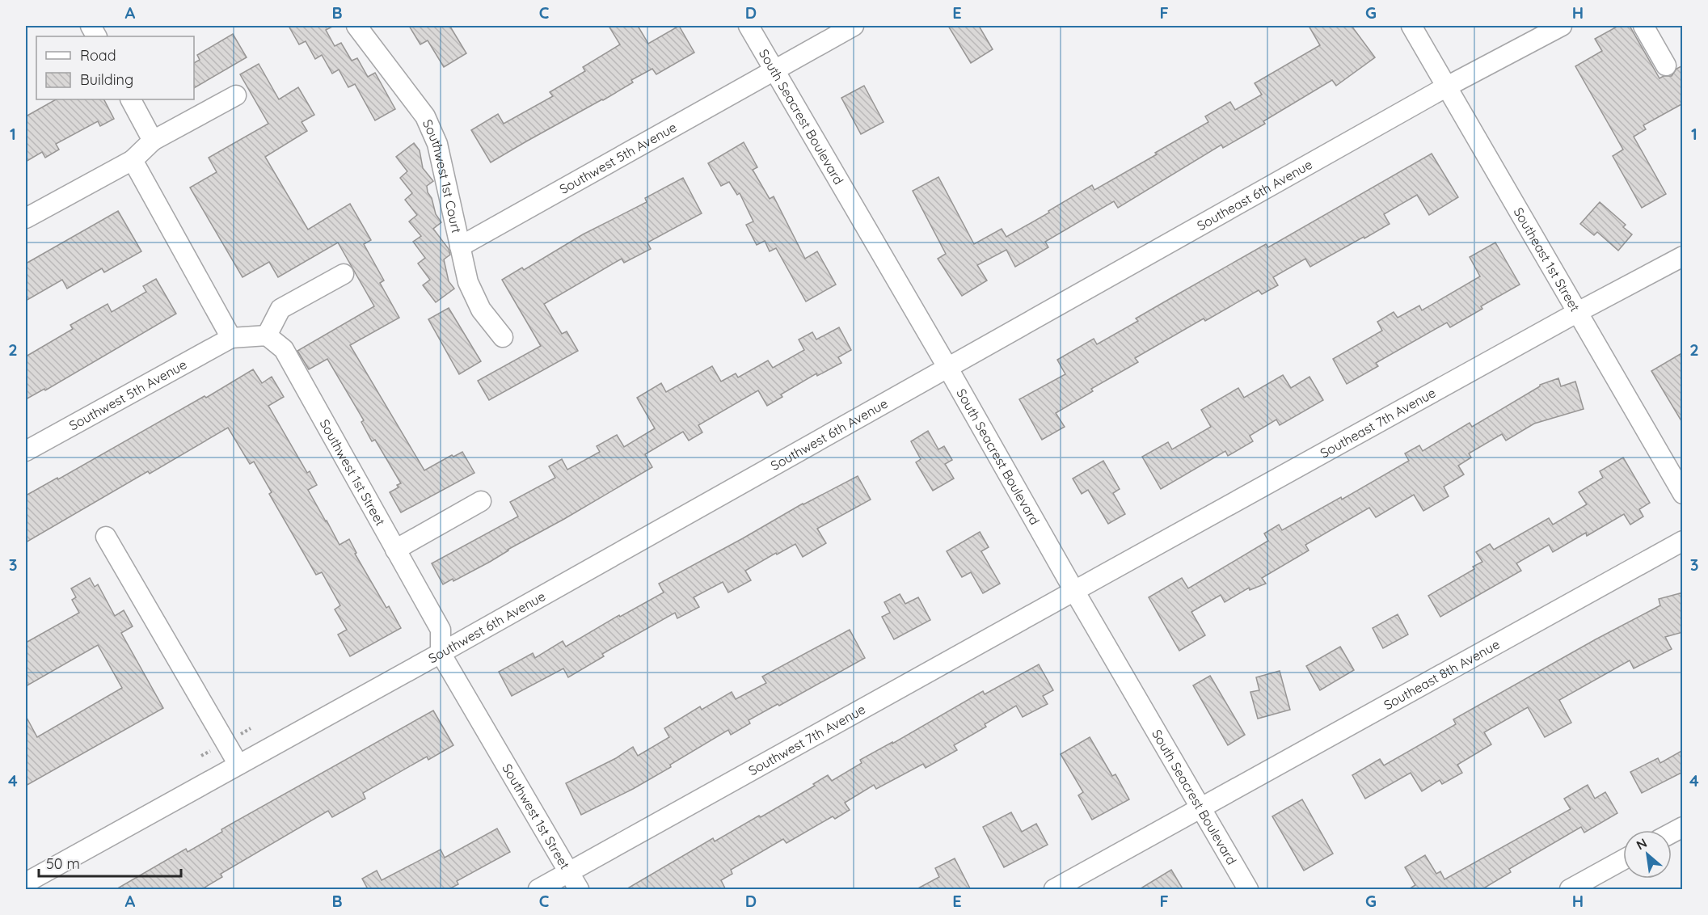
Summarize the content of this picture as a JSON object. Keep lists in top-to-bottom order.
{
  "streets": {
    "street": [
      "South Seacrest Boulevard",
      "Southwest 5th Avenue",
      "Southwest 1st Court",
      "Southeast 6th Avenue",
      "Southeast 1st Street",
      "Southeast 7th Avenue",
      "Southwest 6th Avenue",
      "Southwest 1st Street",
      "Southeast 8th Avenue",
      "Southwest 7th Avenue"
    ]
  },
  "crossings": [
    ["South Seacrest Boulevard", "Southwest 5th Avenue"],
    ["South Seacrest Boulevard", "Southeast 6th Avenue"],
    ["South Seacrest Boulevard", "Southeast 7th Avenue"],
    ["South Seacrest Boulevard", "Southwest 6th Avenue"],
    ["South Seacrest Boulevard", "Southeast 8th Avenue"],
    ["South Seacrest Boulevard", "Southwest 7th Avenue"],
    ["Southwest 5th Avenue", "Southwest 1st Court"],
    ["Southeast 6th Avenue", "Southeast 1st Street"],
    ["Southeast 6th Avenue", "Southwest 6th Avenue"],
    ["Southeast 1st Street", "Southeast 7th Avenue"],
    ["Southeast 7th Avenue", "Southwest 7th Avenue"],
    ["Southwest 6th Avenue", "Southwest 1st Street"],
    ["Southwest 1st Street", "Southwest 7th Avenue"]
  ],
  "legend": ["Road", "Building"],
  "scale_bar": "50 m",
  "north": "top left",
  "grid": {
    "columns": [
      "A",
      "B",
      "C",
      "D",
      "E",
      "F",
      "G",
      "H"
    ],
    "rows": [
      "1",
      "2",
      "3",
      "4"
    ]
  }
}
